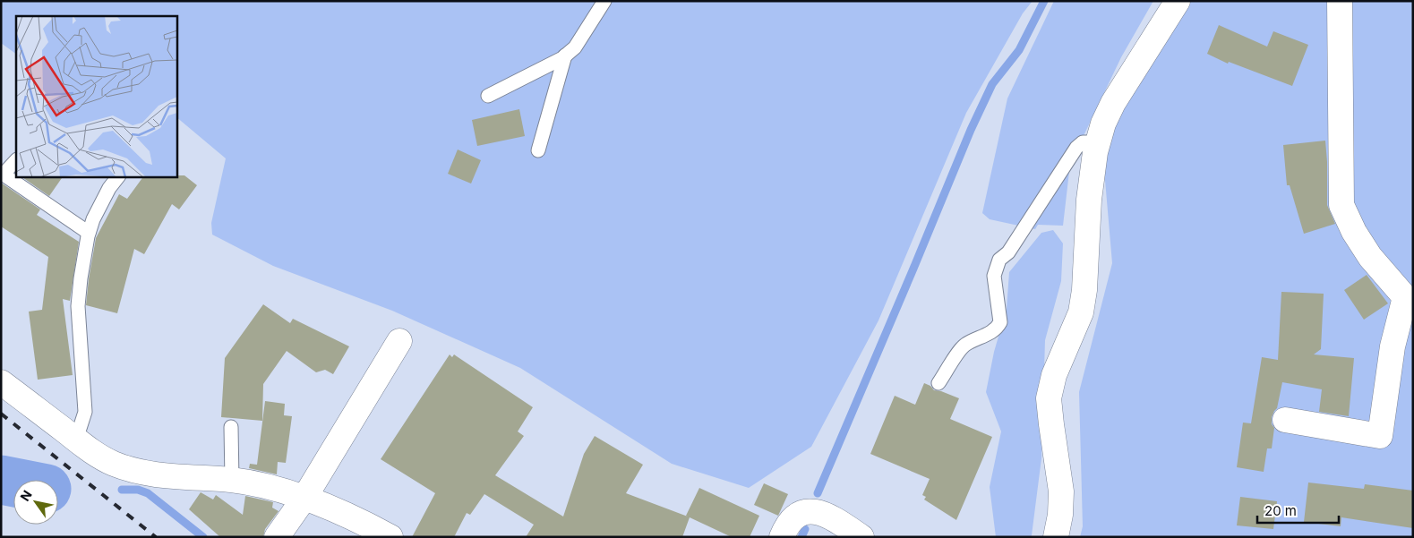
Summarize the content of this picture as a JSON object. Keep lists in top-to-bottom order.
{
  "scale_bar": "20 m",
  "north": "top left"
}
